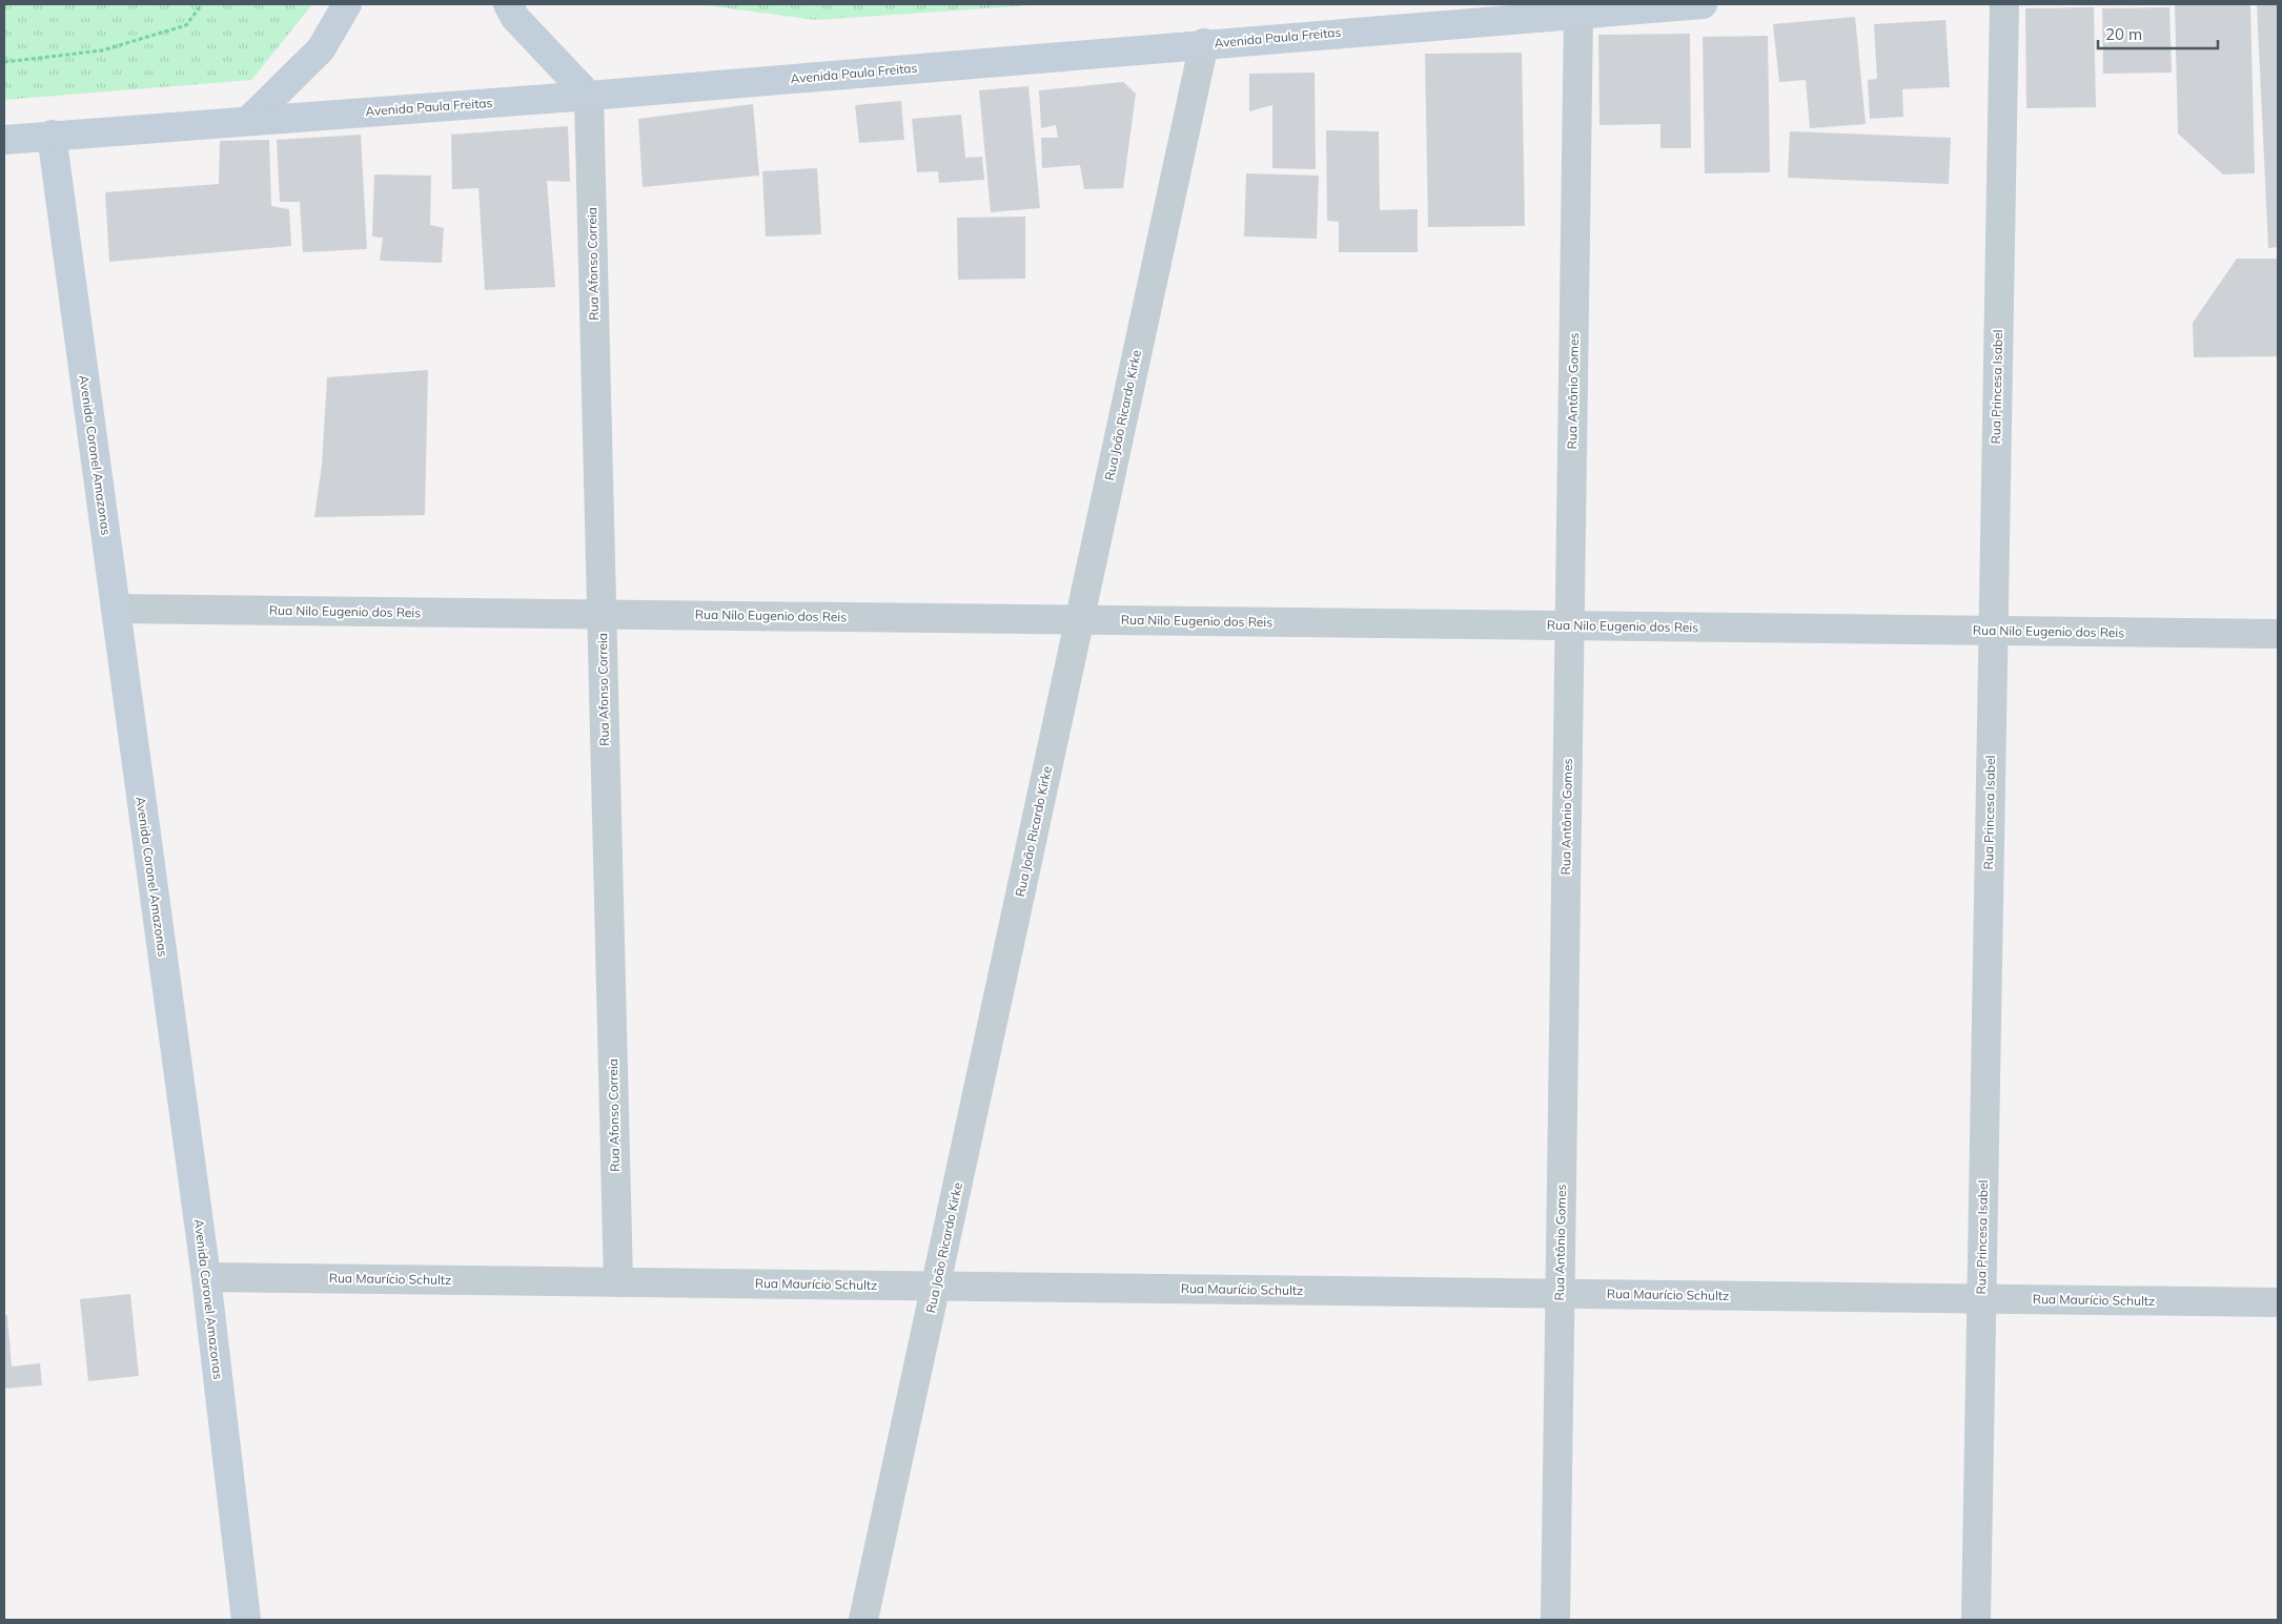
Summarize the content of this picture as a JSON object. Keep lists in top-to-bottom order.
{
  "streets": {
    "main road": ["Avenida Paula Freitas", "Avenida Coronel Amazonas"],
    "street": [
      "Rua Afonso Correia",
      "Rua Princesa Isabel",
      "Rua Antônio Gomes",
      "Rua João Ricardo Kirke",
      "Rua Nilo Eugenio dos Reis",
      "Rua Maurício Schultz"
    ]
  },
  "crossings": [
    ["Avenida Paula Freitas", "Rua Afonso Correia"],
    ["Avenida Paula Freitas", "Rua Antônio Gomes"],
    ["Avenida Paula Freitas", "Rua João Ricardo Kirke"],
    ["Avenida Paula Freitas", "Avenida Coronel Amazonas"],
    ["Rua Afonso Correia", "Rua Nilo Eugenio dos Reis"],
    ["Rua Afonso Correia", "Rua Maurício Schultz"],
    ["Rua Princesa Isabel", "Rua Nilo Eugenio dos Reis"],
    ["Rua Princesa Isabel", "Rua Maurício Schultz"],
    ["Rua Antônio Gomes", "Rua Nilo Eugenio dos Reis"],
    ["Rua Antônio Gomes", "Rua Maurício Schultz"],
    ["Rua João Ricardo Kirke", "Rua Nilo Eugenio dos Reis"],
    ["Rua João Ricardo Kirke", "Rua Maurício Schultz"],
    ["Avenida Coronel Amazonas", "Rua Nilo Eugenio dos Reis"],
    ["Avenida Coronel Amazonas", "Rua Maurício Schultz"]
  ],
  "scale_bar": "20 m"
}
